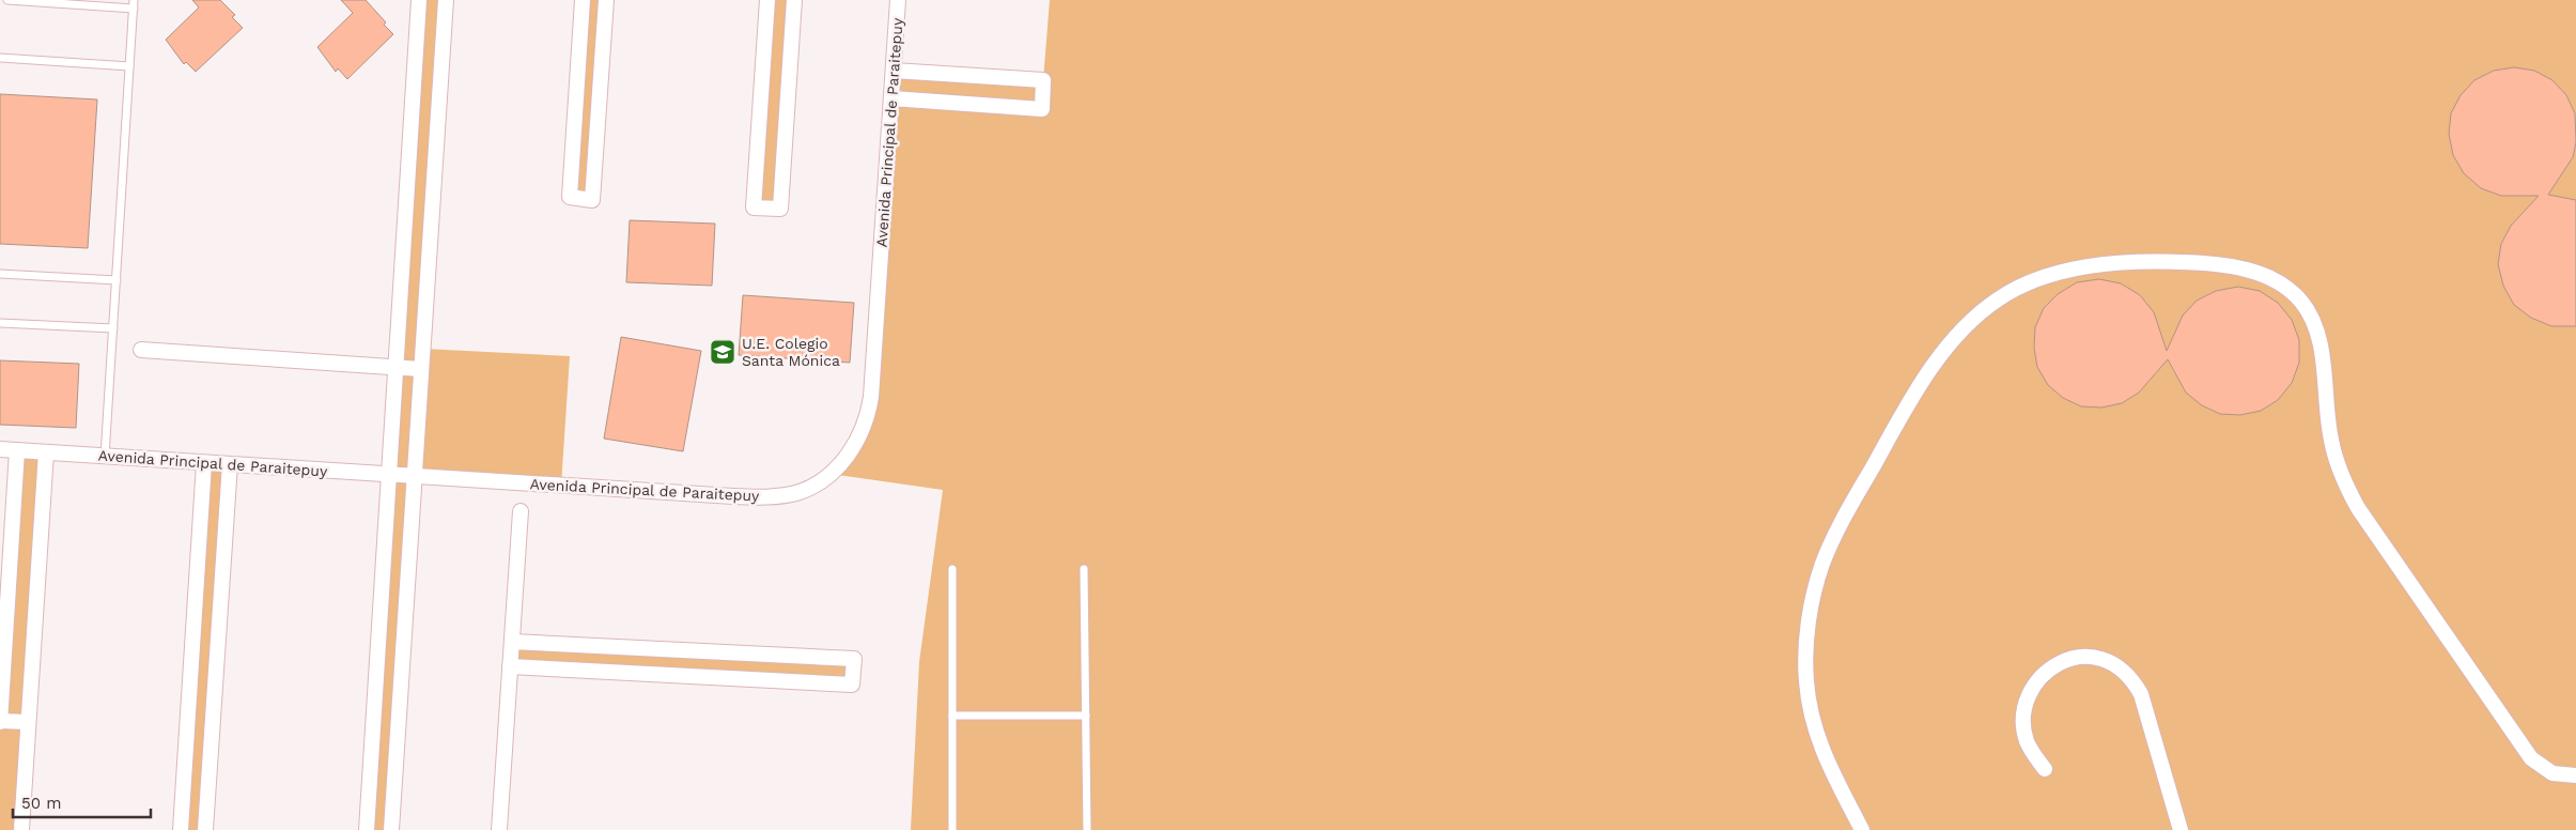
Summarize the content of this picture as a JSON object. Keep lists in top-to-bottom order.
{
  "streets": {
    "street": ["Avenida Principal de Paraitepuy"]
  },
  "places": {
    "school or university": ["U.E. Colegio Santa Mónica"]
  },
  "scale_bar": "50 m"
}
